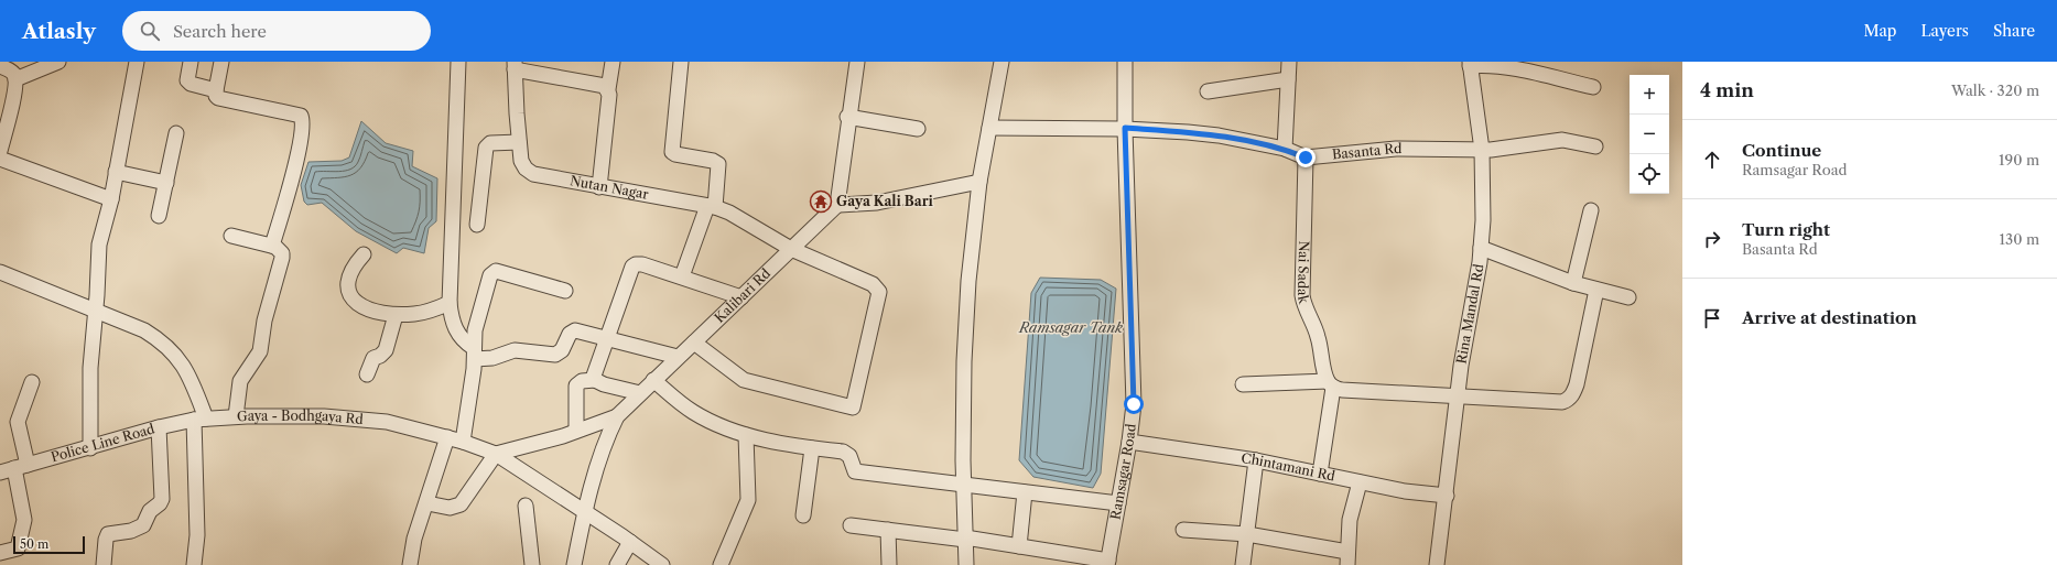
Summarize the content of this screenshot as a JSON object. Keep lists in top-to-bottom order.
{
  "streets": {
    "street": [
      "Basanta Rd",
      "Nutan Nagar",
      "Nai Sadak",
      "Kalibari Rd",
      "Rina Mandal Rd",
      "Gaya - Bodhgaya Rd",
      "Police Line Road",
      "Chintamani Rd",
      "Ramsagar Road"
    ]
  },
  "crossings": [
    ["Basanta Rd", "Nai Sadak"],
    ["Basanta Rd", "Rina Mandal Rd"],
    ["Basanta Rd", "Ramsagar Road"],
    ["Nutan Nagar", "Kalibari Rd"],
    ["Nai Sadak", "Chintamani Rd"],
    ["Kalibari Rd", "Gaya - Bodhgaya Rd"],
    ["Rina Mandal Rd", "Chintamani Rd"],
    ["Gaya - Bodhgaya Rd", "Police Line Road"],
    ["Chintamani Rd", "Ramsagar Road"]
  ],
  "water": ["Ramsagar Tank"],
  "places": {
    "temple": ["Gaya Kali Bari"]
  },
  "scale_bar": "50 m",
  "page": {
    "header": "Atlasly",
    "search": "Search here",
    "nav": ["Map", "Layers", "Share"],
    "heading": ["4 min", "Walk · 320 m"],
    "map_buttons": ["+", "−"],
    "list": [
      ["Continue", "Ramsagar Road", "190 m"],
      ["Turn right", "Basanta Rd", "130 m"],
      "Arrive at destination"
    ],
    "scale": "50 m"
  }
}
